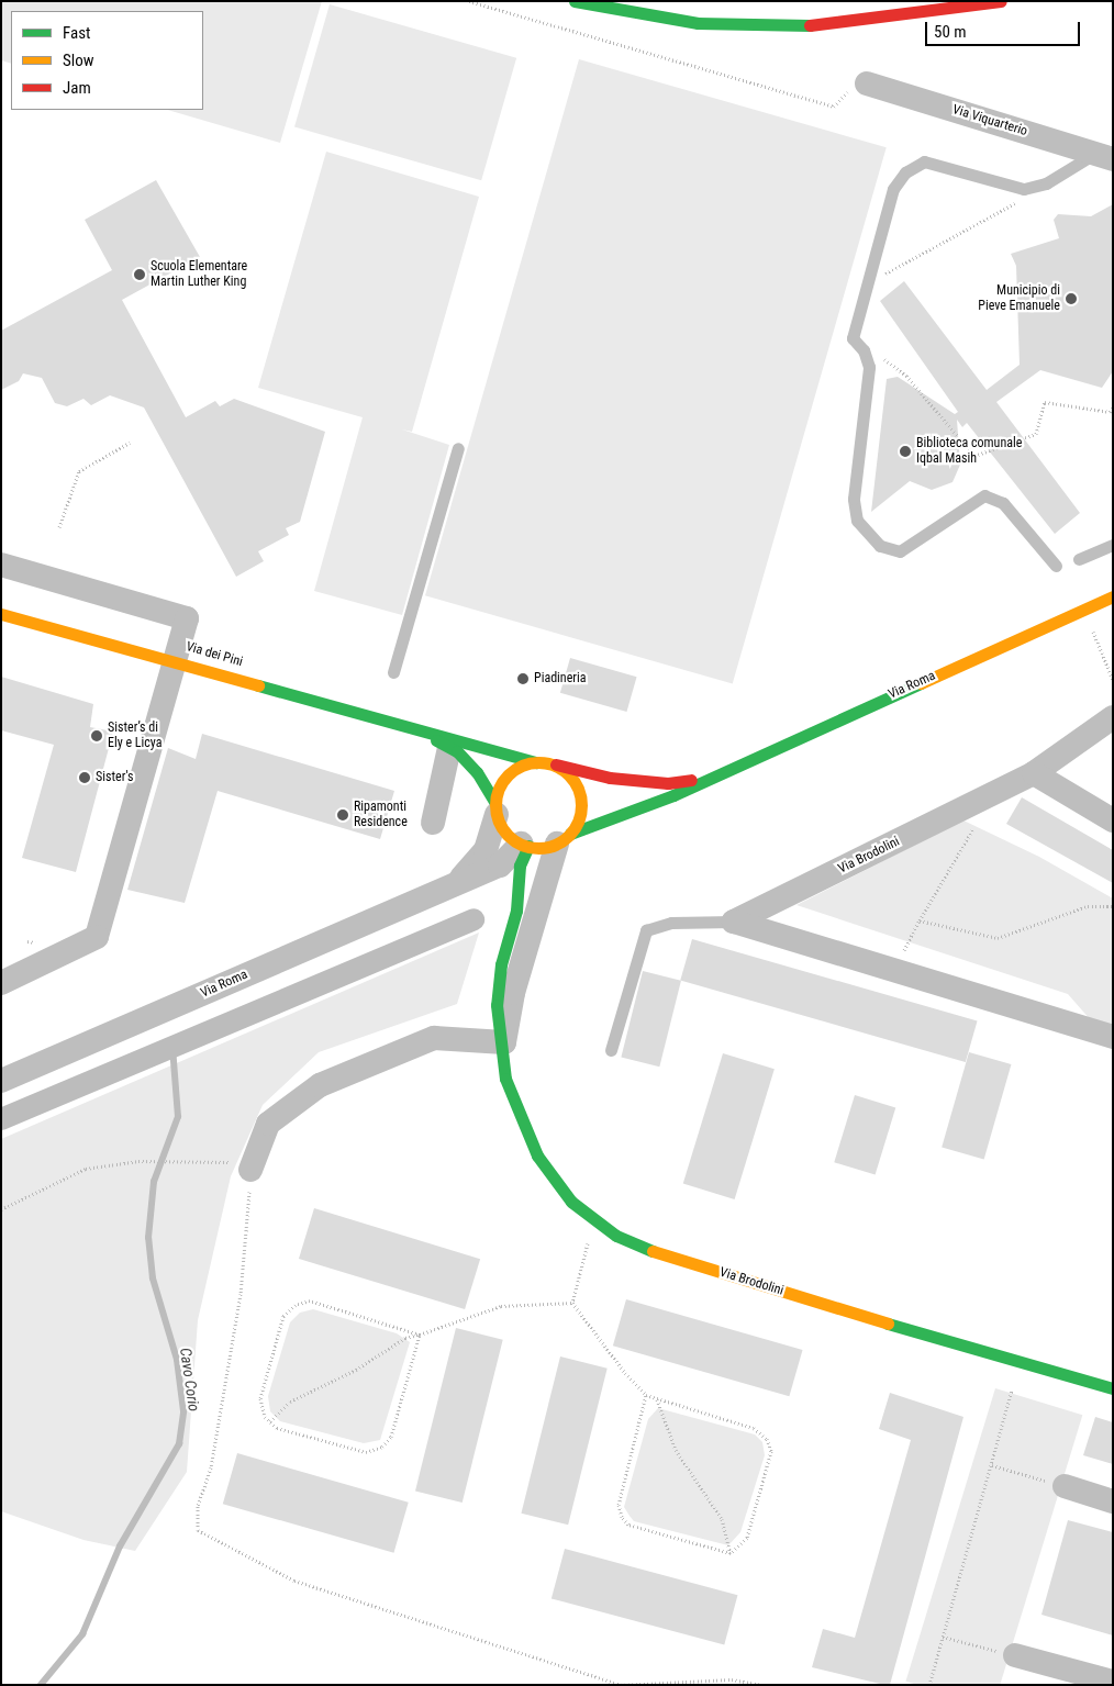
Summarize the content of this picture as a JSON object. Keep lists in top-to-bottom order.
{
  "streets": {
    "street": [
      "Via Viquarterio",
      "Via dei Pini",
      "Via Roma",
      "Via Brodolini"
    ]
  },
  "crossings": [
    ["Via dei Pini", "Via Roma"],
    ["Via dei Pini", "Via Brodolini"],
    ["Via Roma", "Via Brodolini"]
  ],
  "water": ["Cavo Corio"],
  "places": [
    "Scuola Elementare Martin Luther King",
    "Municipio di Pieve Emanuele",
    "Biblioteca comunale Iqbal Masih",
    "Piadineria",
    "Sister’s di Ely e Licya",
    "Sister's",
    "Ripamonti Residence"
  ],
  "legend": ["Fast", "Slow", "Jam"],
  "scale_bar": "50 m"
}
